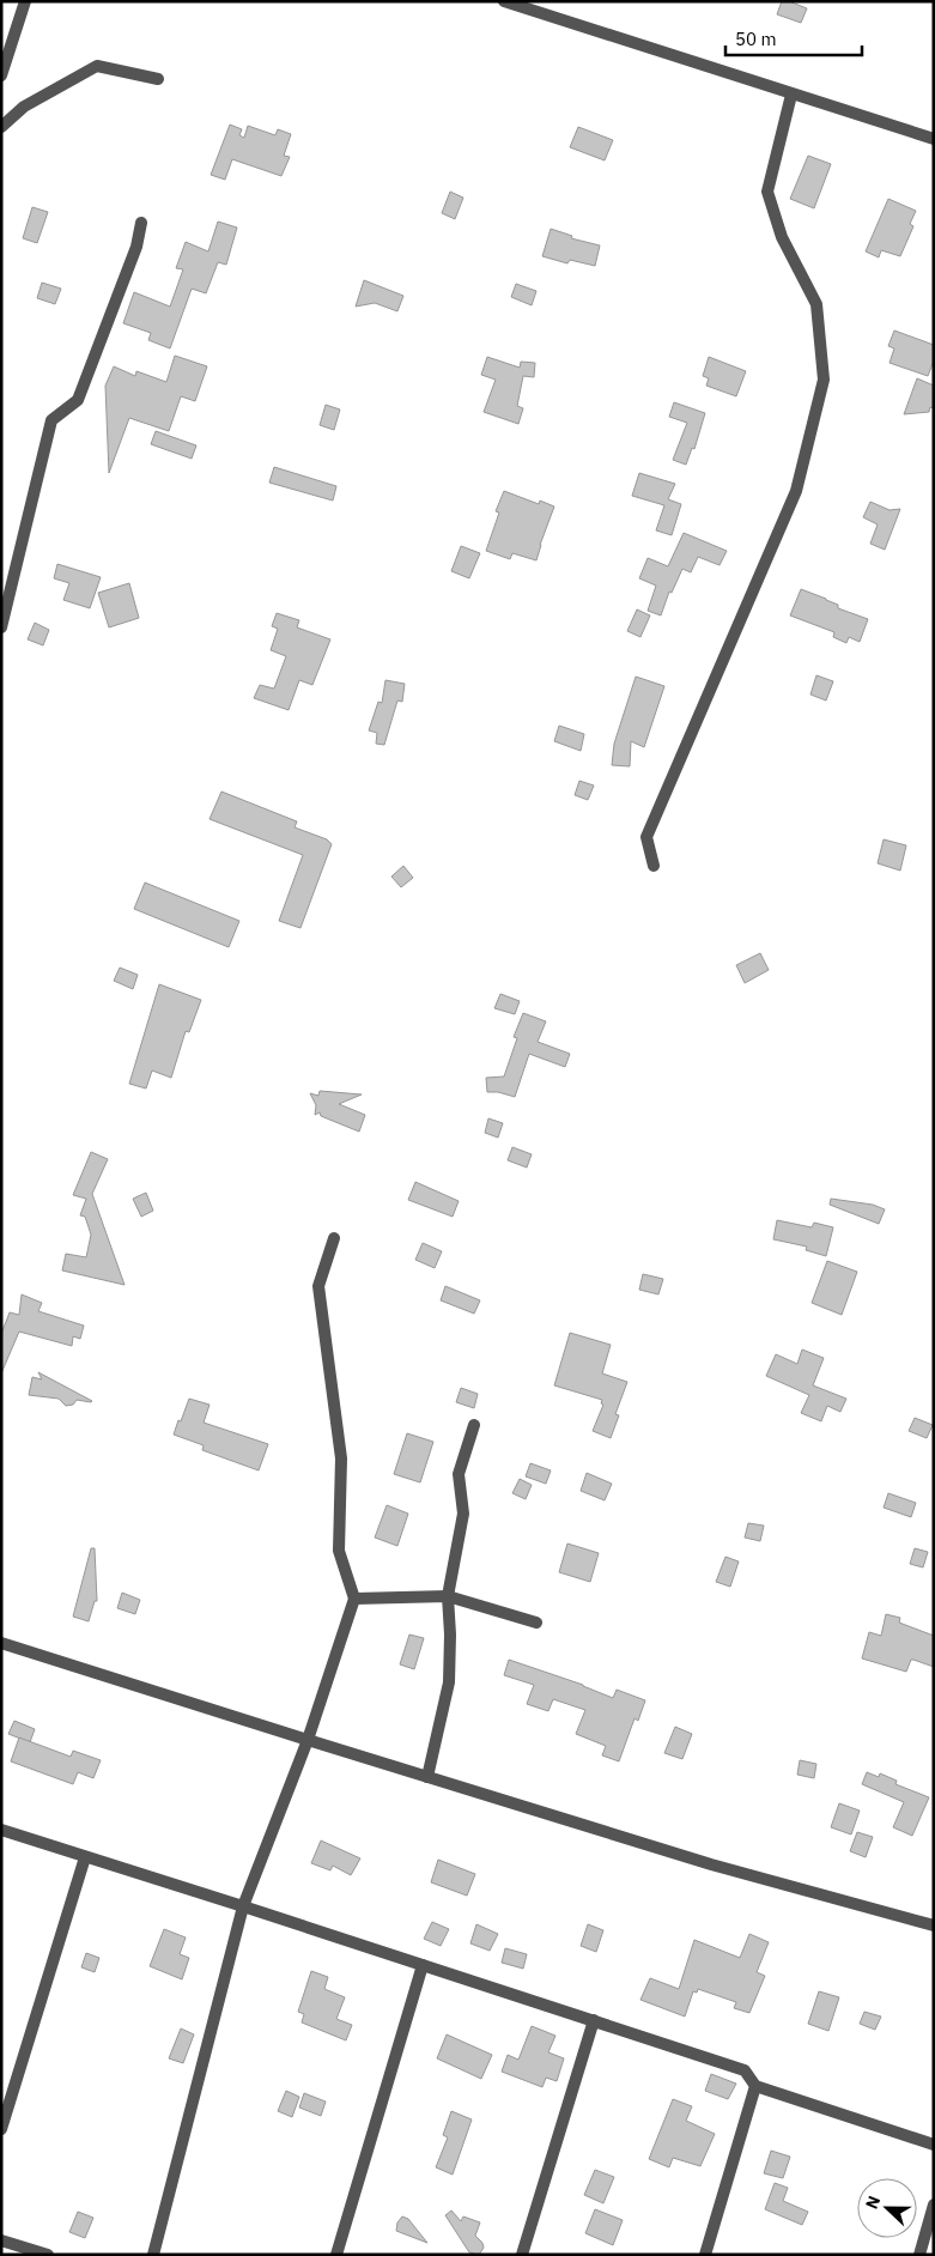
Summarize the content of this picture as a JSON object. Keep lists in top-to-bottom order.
{
  "scale_bar": "50 m",
  "north": "left"
}
